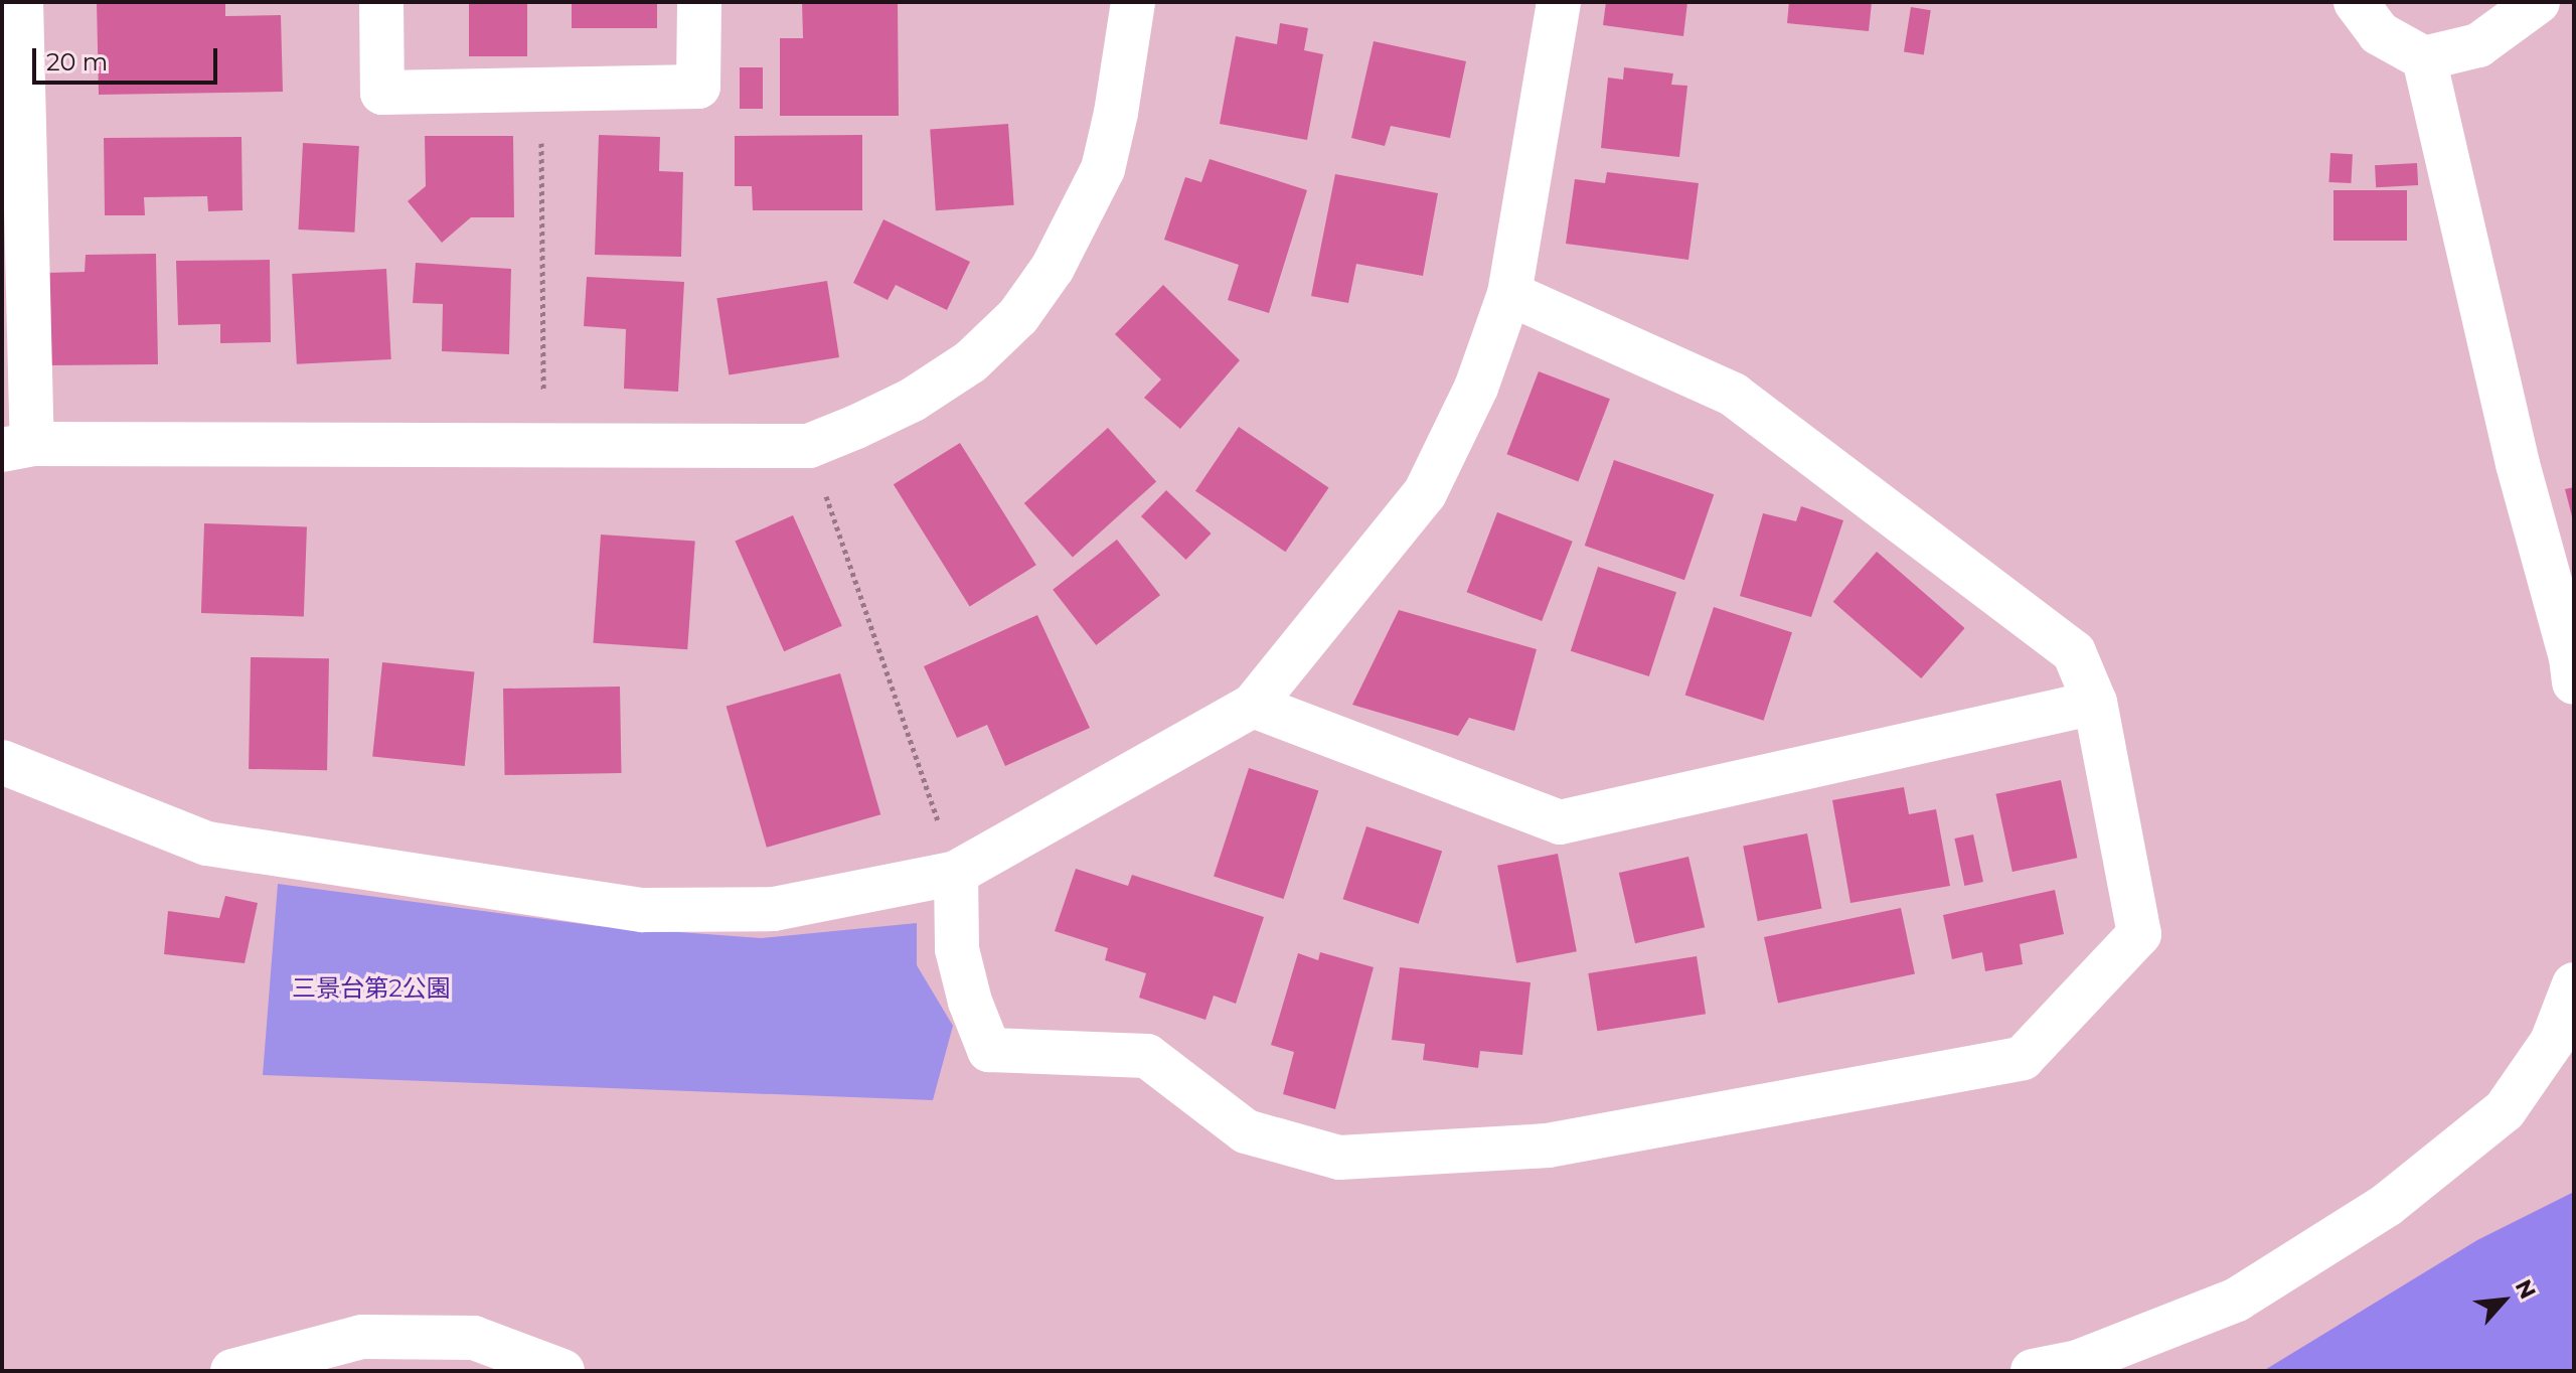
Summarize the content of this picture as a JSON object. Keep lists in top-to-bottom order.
{
  "parks": ["三景台第2公園"],
  "scale_bar": "20 m",
  "north": "top right"
}
